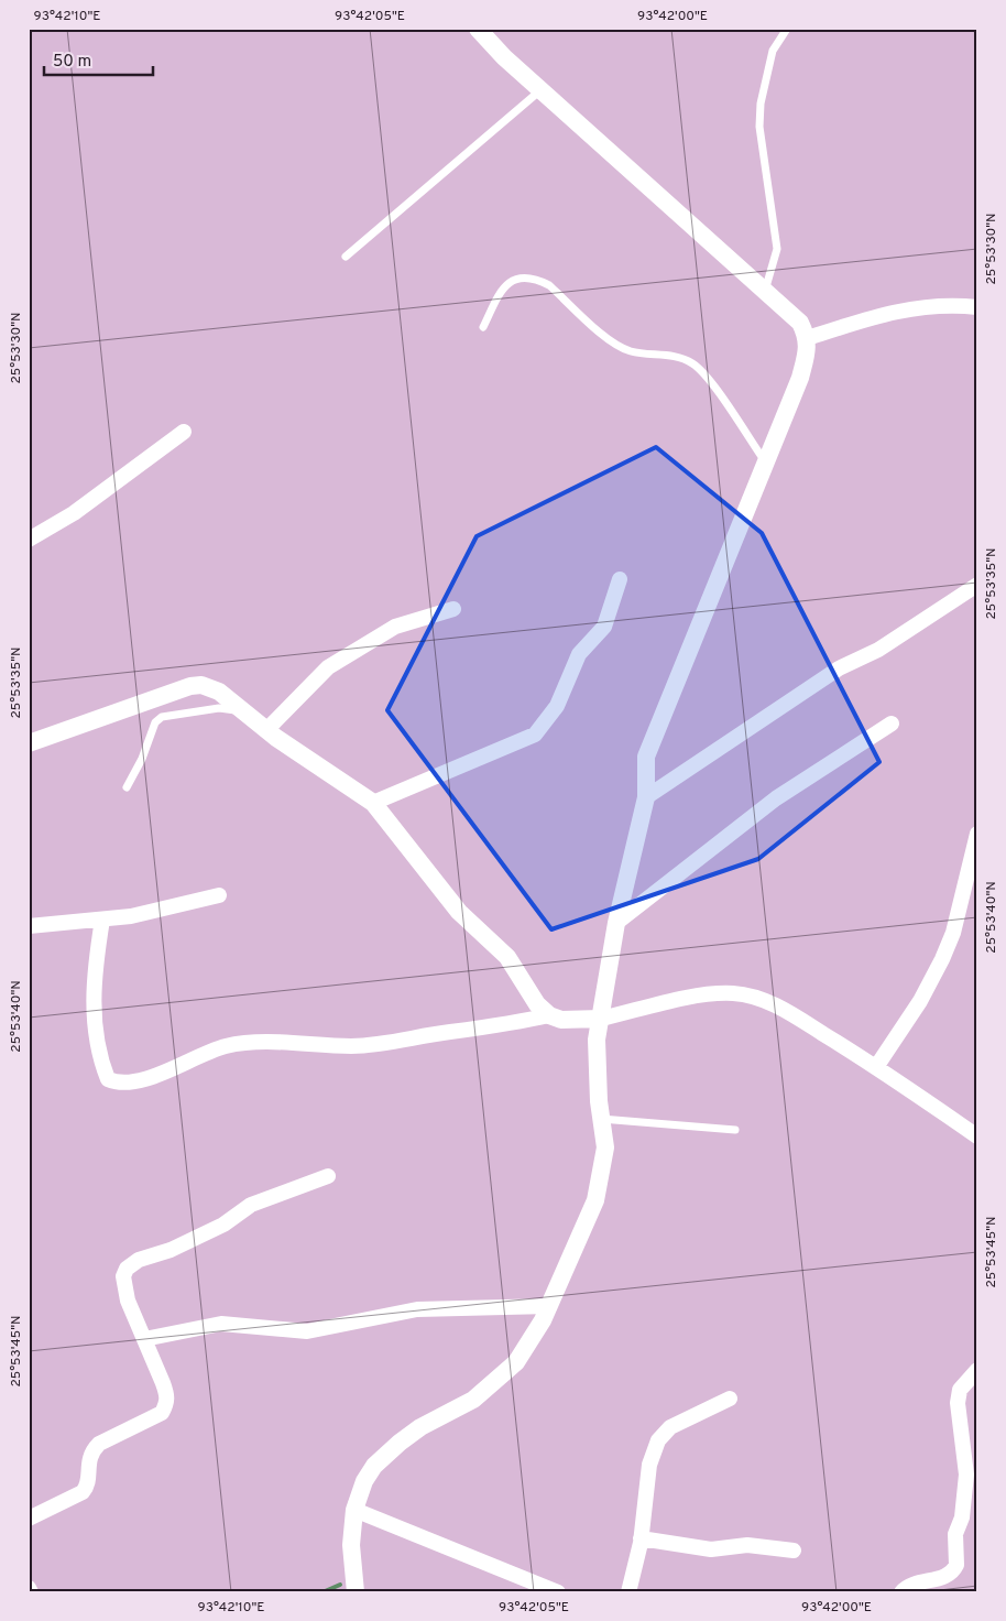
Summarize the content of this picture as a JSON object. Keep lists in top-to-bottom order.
{
  "scale_bar": "50 m",
  "coordinates": [
    "93°42'10\"E",
    "93°42'05\"E",
    "93°42'00\"E",
    "25°53'30\"N",
    "25°53'35\"N",
    "25°53'40\"N",
    "25°53'45\"N"
  ]
}
